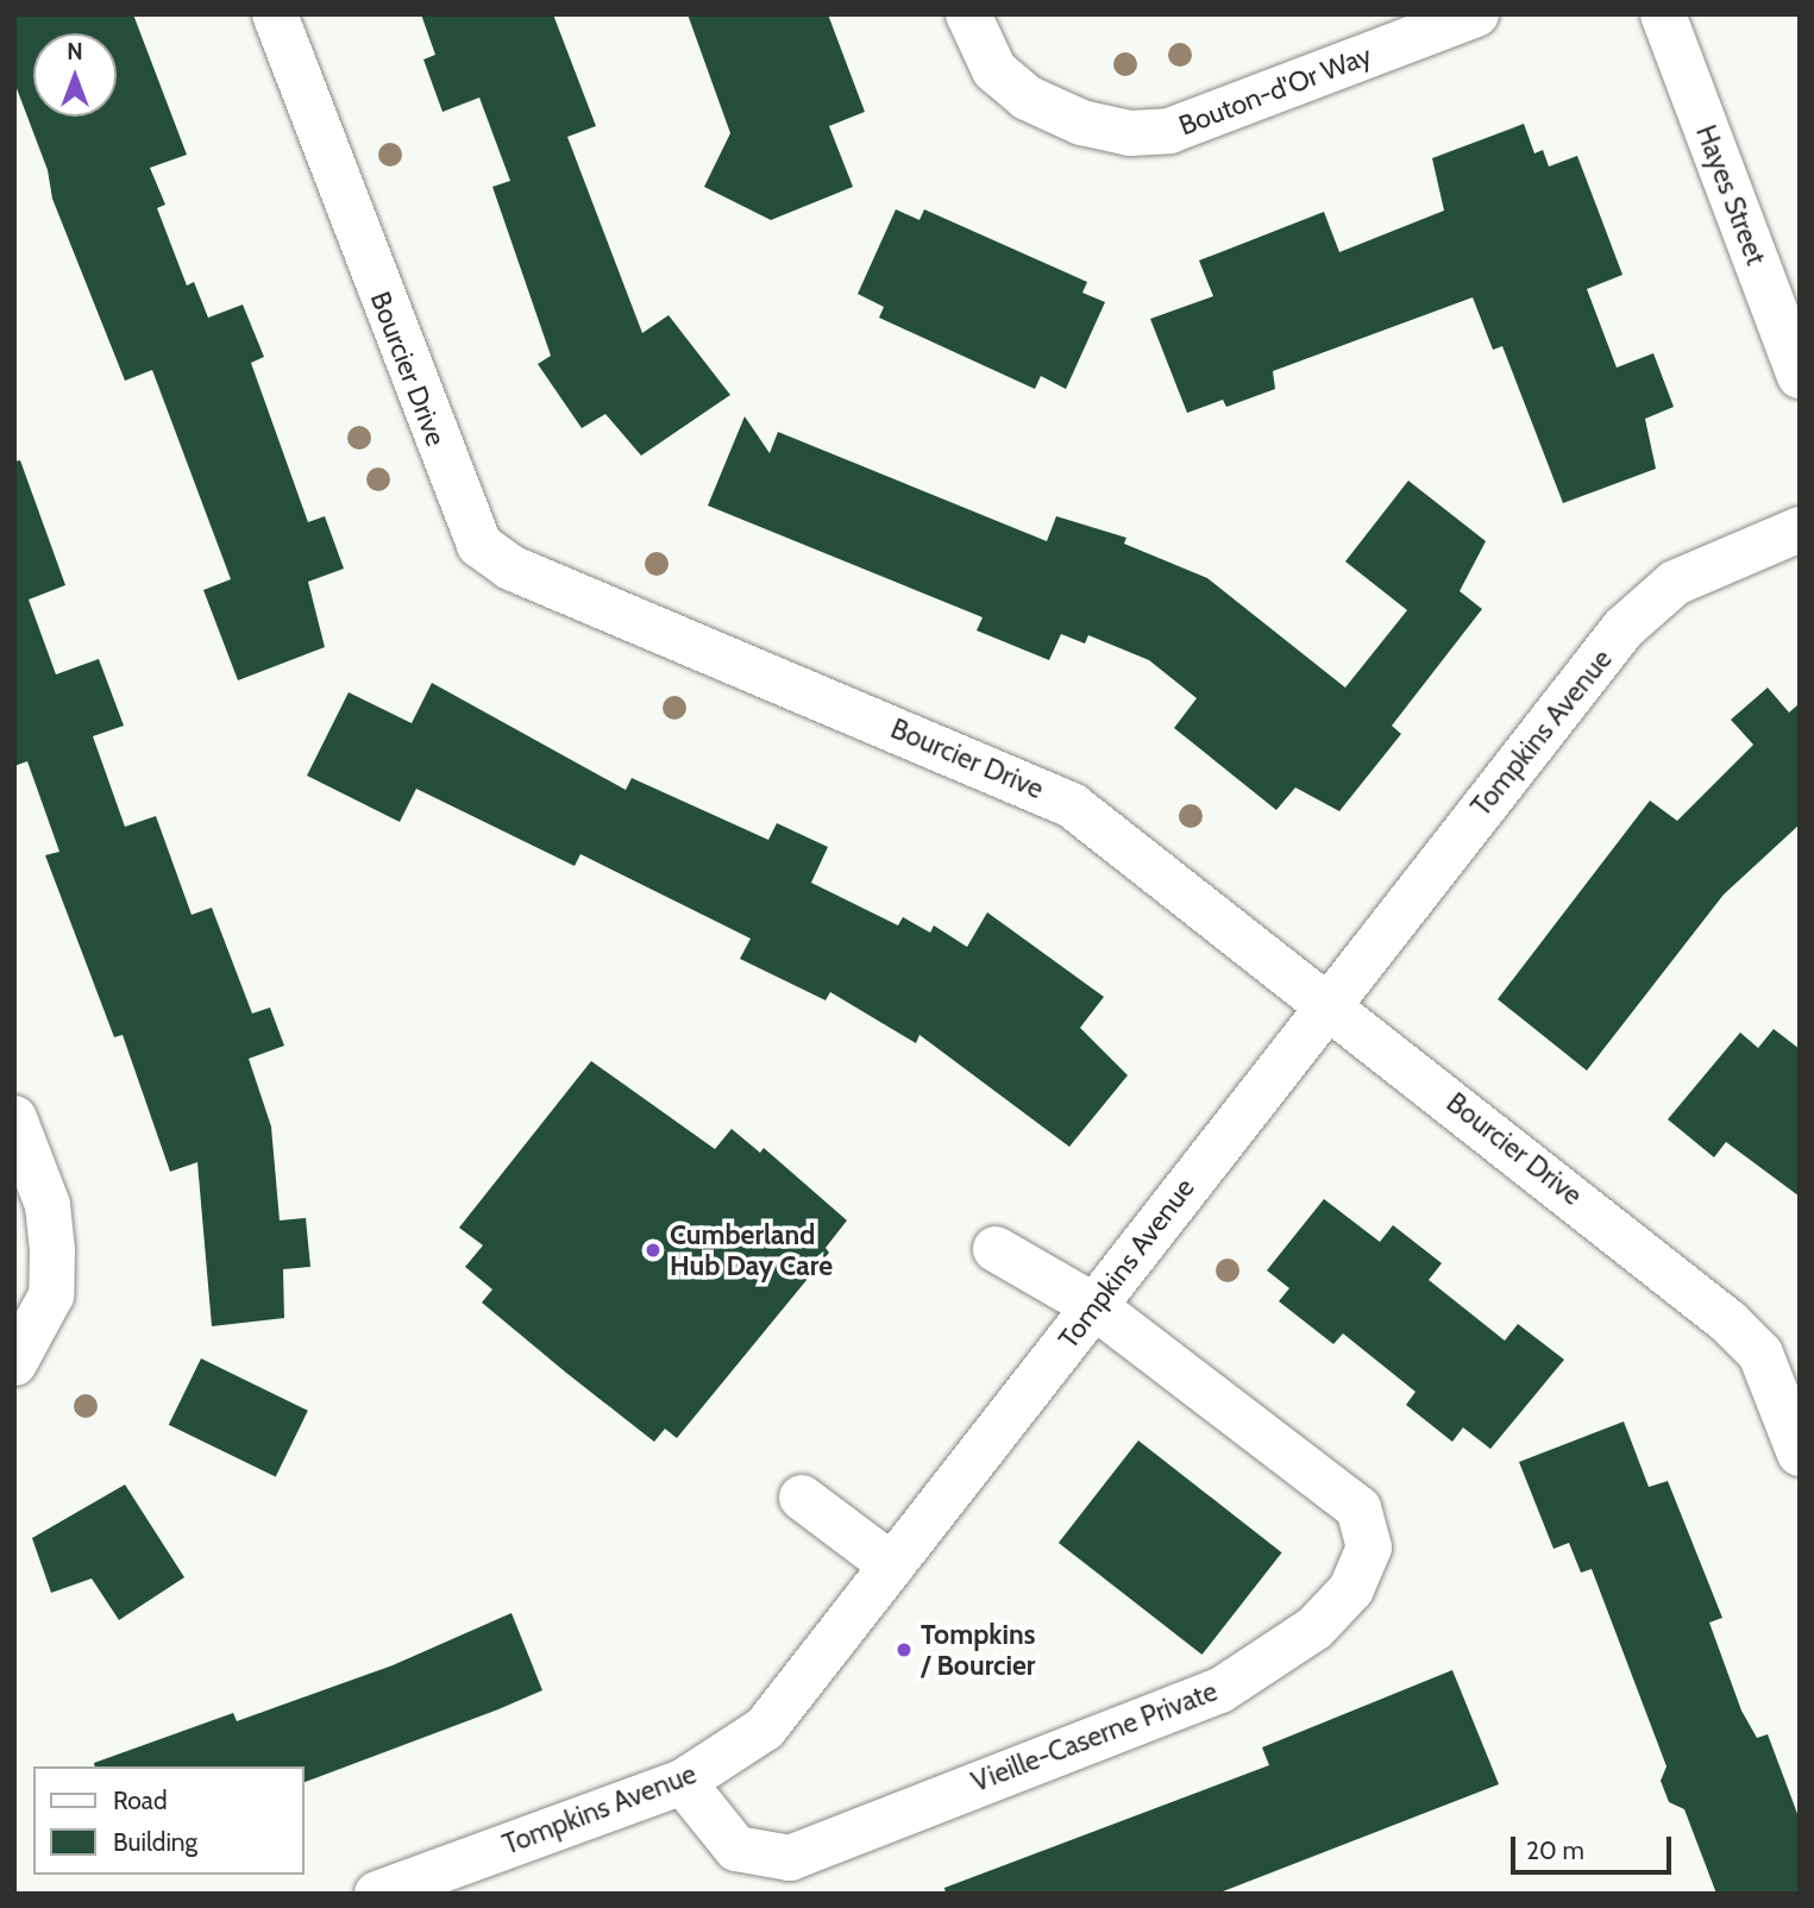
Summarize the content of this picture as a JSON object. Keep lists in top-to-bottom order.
{
  "streets": {
    "street": [
      "Bouton-d'Or Way",
      "Hayes Street",
      "Bourcier Drive",
      "Tompkins Avenue",
      "Vieille-Caserne Private"
    ]
  },
  "crossings": [
    ["Bourcier Drive", "Tompkins Avenue"],
    ["Tompkins Avenue", "Vieille-Caserne Private"]
  ],
  "places": ["Cumberland Hub Day Care", "Tompkins / Bourcier"],
  "legend": ["Road", "Building"],
  "scale_bar": "20 m",
  "north": "top"
}
